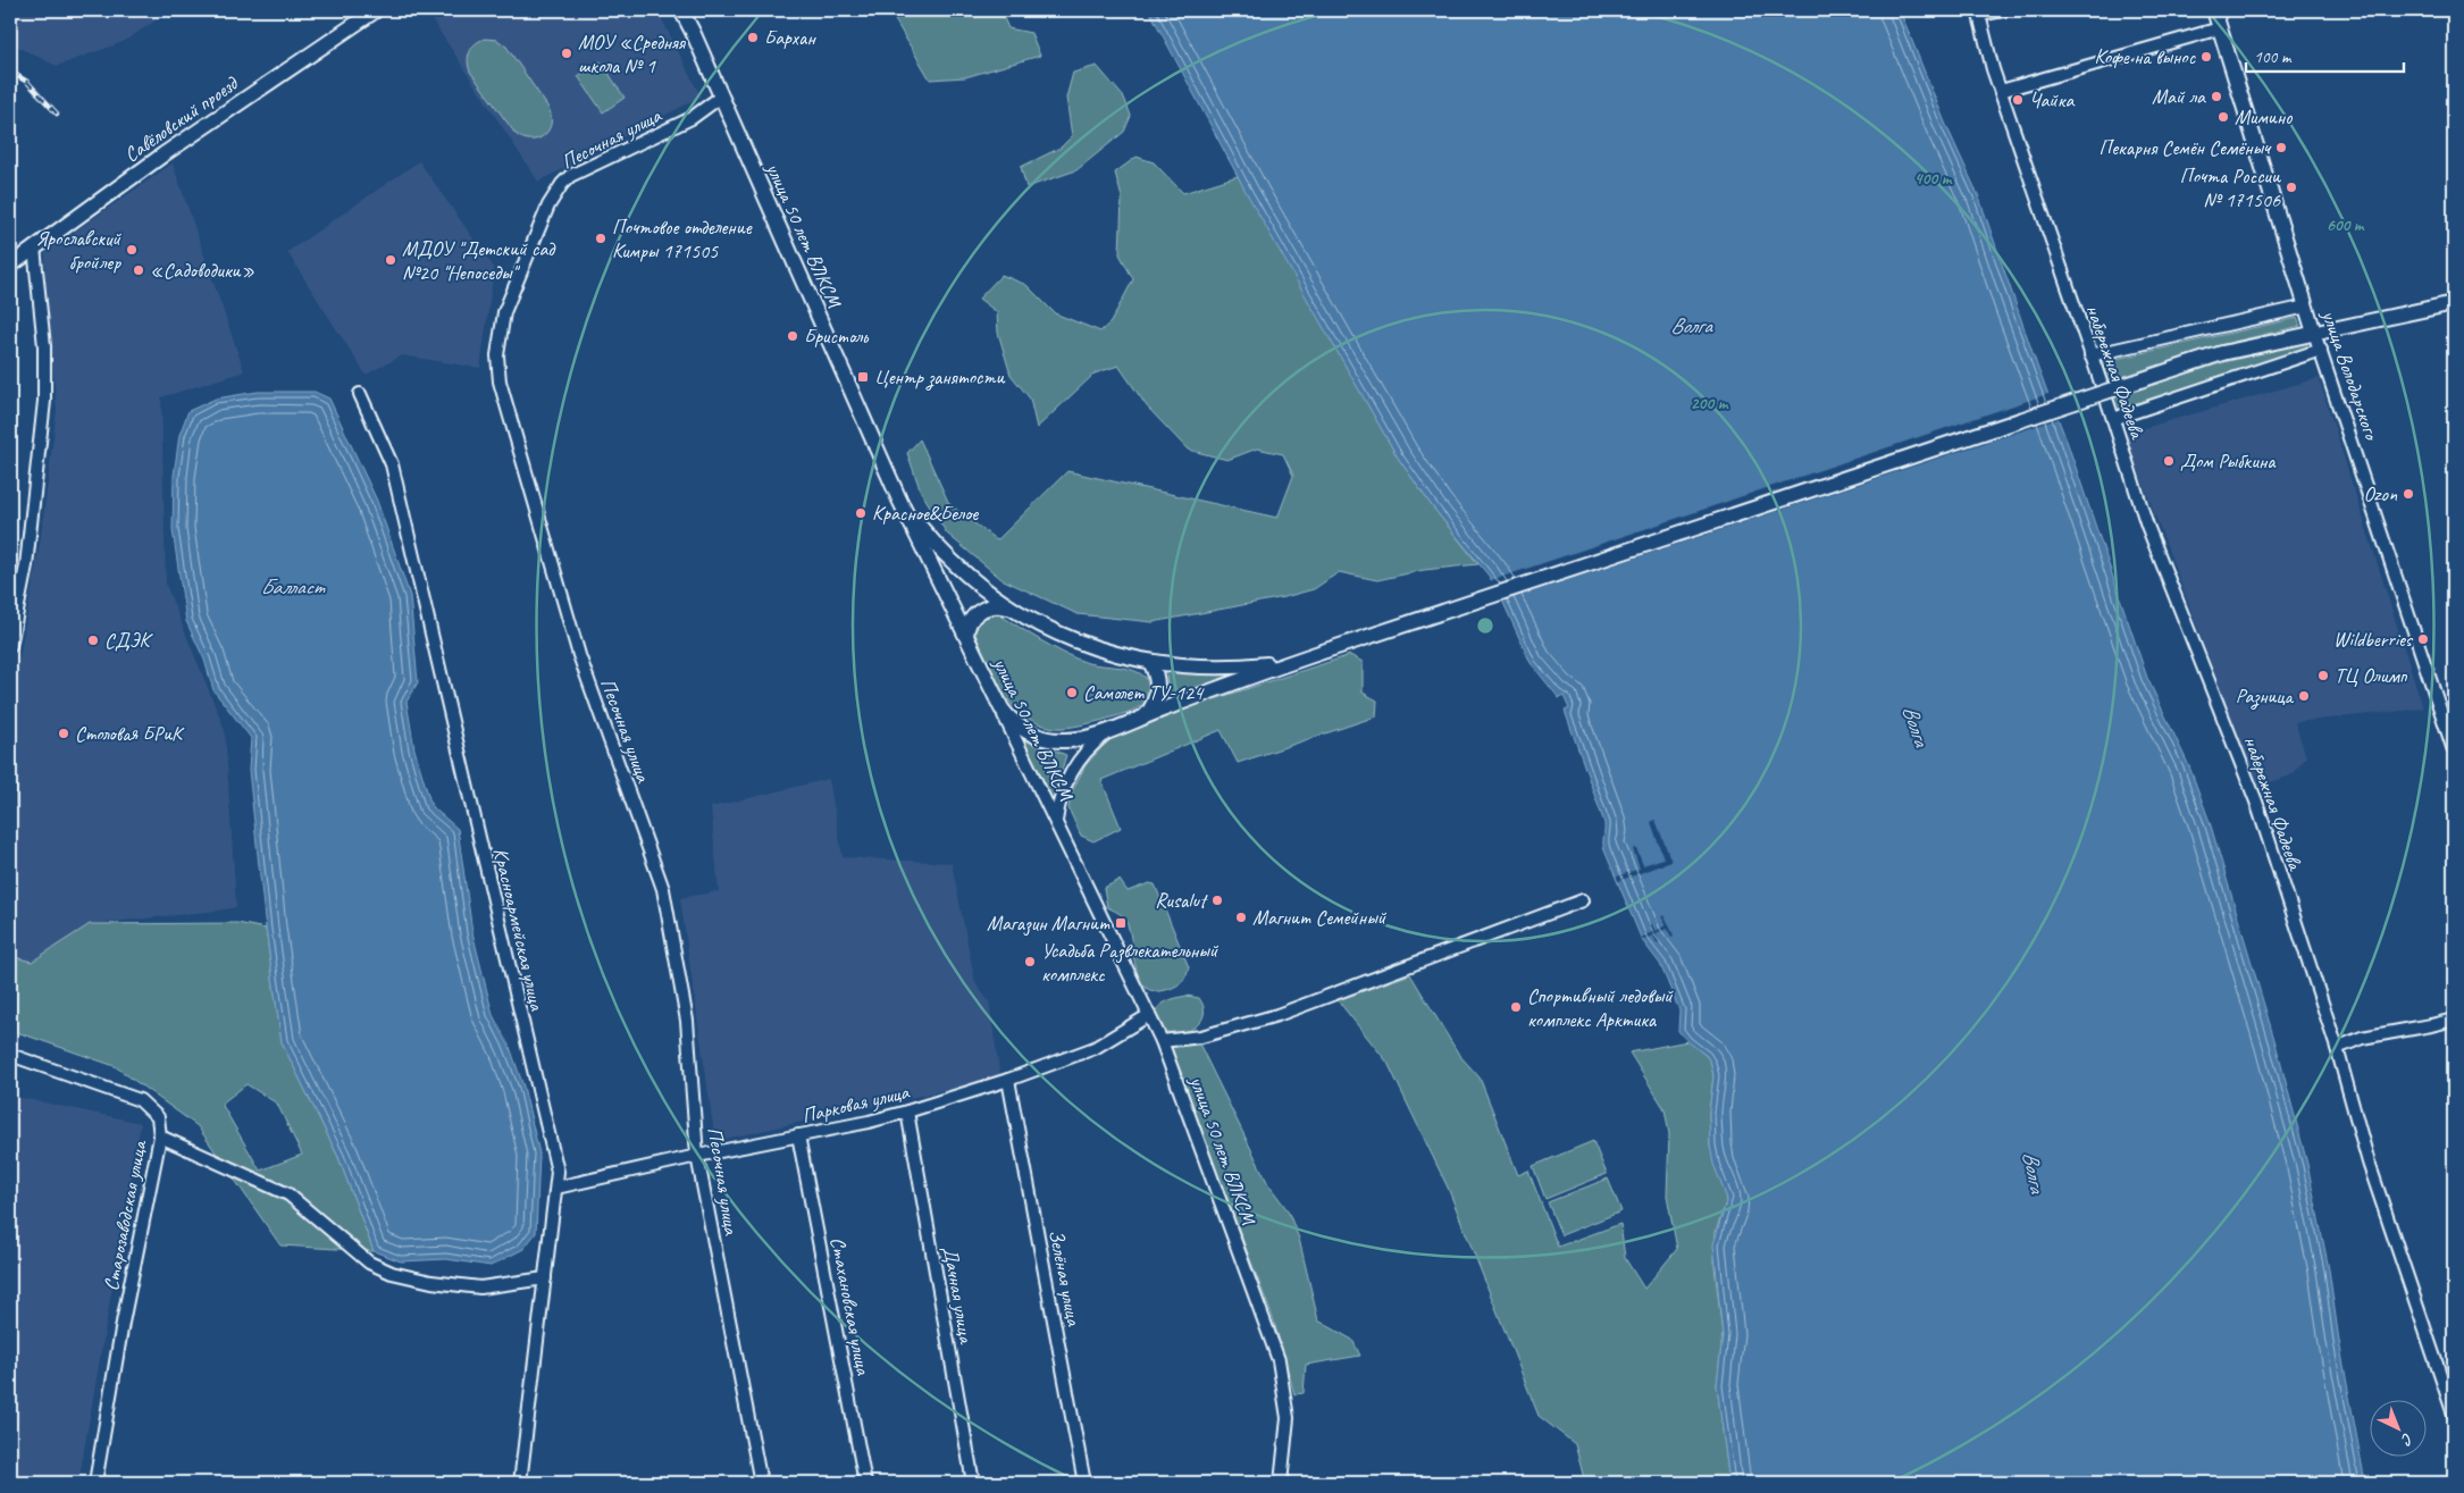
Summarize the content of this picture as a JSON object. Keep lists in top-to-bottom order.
{
  "streets": {
    "main road": ["Савёловский проезд", "улица 50 лет ВЛКСМ", "улица Володарского"],
    "street": [
      "Песочная улица",
      "набережная Фадеева",
      "Красноармейская улица",
      "Парковая улица",
      "Старозаводская улица",
      "Зелёная улица",
      "Дачная улица",
      "Стахановская улица"
    ]
  },
  "crossings": [
    ["Песочная улица", "улица 50 лет ВЛКСМ"],
    ["Песочная улица", "Парковая улица"],
    ["улица 50 лет ВЛКСМ", "Парковая улица"],
    ["Красноармейская улица", "Парковая улица"],
    ["Парковая улица", "Зелёная улица"],
    ["Парковая улица", "Дачная улица"],
    ["Парковая улица", "Стахановская улица"]
  ],
  "water": ["Волга", "Балласт"],
  "places": {
    "other": [
      "Бархан",
      "МОУ «Средняя школа № 1",
      "Кофе на вынос",
      "Май ла",
      "Чайка",
      "Мимино",
      "Пекарня Семён Семёныч",
      "Почта России № 171506",
      "Почтовое отделение Кимры 171505",
      "Ярославский бройлер",
      "МДОУ \"Детский сад №20 \"Непоседы\"",
      "«Садоводики»",
      "Бристоль",
      "Дом Рыбкина",
      "Ozon",
      "Красное&Белое",
      "Wildberries",
      "СДЭК",
      "ТЦ Олимп",
      "Самолет ТУ-124",
      "Разница",
      "Столовая БРиК",
      "Rusalut",
      "Магнит Семейный",
      "Усадьба Развлекательный комплекс",
      "Спортивный ледовый комплекс Арктика"
    ],
    "transit": ["Центр занятости", "Магазин Магнит"]
  },
  "scale_bar": "100 m",
  "north": "bottom right",
  "rings": ["400 m", "600 m", "200 m"]
}
